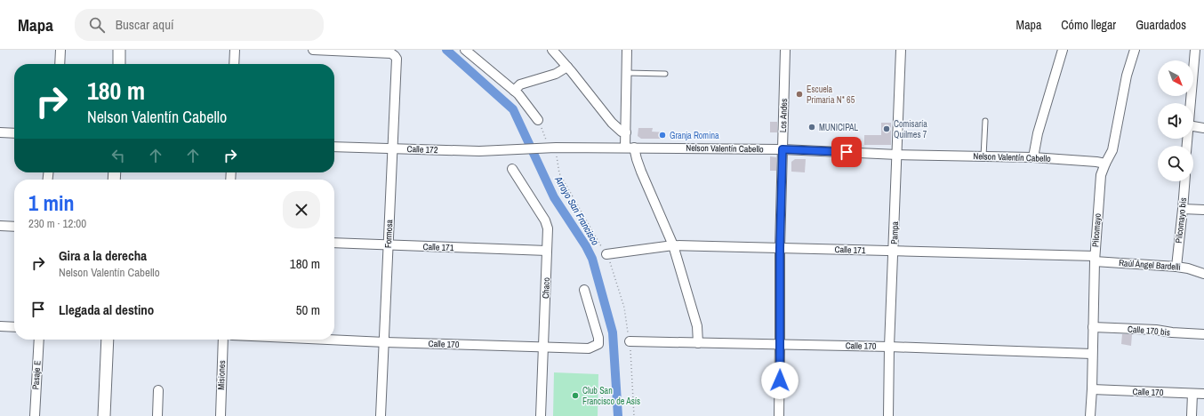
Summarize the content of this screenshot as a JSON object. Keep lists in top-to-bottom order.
{
  "streets": {
    "street": [
      "Los Andes",
      "Nelson Valentín Cabello",
      "Calle 172",
      "Pilcomayo bis",
      "Pilcomayo",
      "Pampa",
      "Formosa",
      "Calle 171",
      "Raúl Ángel Bardelli",
      "Chaco",
      "Calle 170 bis",
      "Calle 170",
      "Pasaje E",
      "Misiones"
    ]
  },
  "crossings": [
    ["Los Andes", "Nelson Valentín Cabello"],
    ["Los Andes", "Calle 171"],
    ["Los Andes", "Calle 170"],
    ["Nelson Valentín Cabello", "Calle 172"],
    ["Nelson Valentín Cabello", "Pilcomayo"],
    ["Nelson Valentín Cabello", "Pampa"],
    ["Calle 172", "Formosa"],
    ["Pilcomayo bis", "Raúl Ángel Bardelli"],
    ["Pilcomayo", "Calle 171"],
    ["Pilcomayo", "Raúl Ángel Bardelli"],
    ["Pilcomayo", "Calle 170 bis"],
    ["Pilcomayo", "Calle 170"],
    ["Pampa", "Calle 171"],
    ["Pampa", "Calle 170"],
    ["Formosa", "Calle 171"],
    ["Formosa", "Calle 170"],
    ["Calle 171", "Raúl Ángel Bardelli"],
    ["Calle 171", "Chaco"],
    ["Chaco", "Calle 170"]
  ],
  "water": ["Arroyo San Francisco"],
  "places": [
    "Escuela Primaria N* 65",
    "MUNICIPAL",
    "Comisaría Quilmes 7",
    "Granja Romina",
    "Club San Francisco de Asís"
  ],
  "north": "bottom right",
  "page": {
    "header": "Mapa",
    "search": "Buscar aquí",
    "nav": ["Mapa", "Cómo llegar", "Guardados"],
    "turn": ["180 m", "Nelson Valentín Cabello"],
    "heading": ["1 min", "230 m · 12:00"],
    "list": [
      {
        "name": "Gira a la derecha",
        "note": "Nelson Valentín Cabello",
        "value": "180 m"
      },
      {
        "name": "Llegada al destino",
        "value": "50 m"
      }
    ]
  }
}
